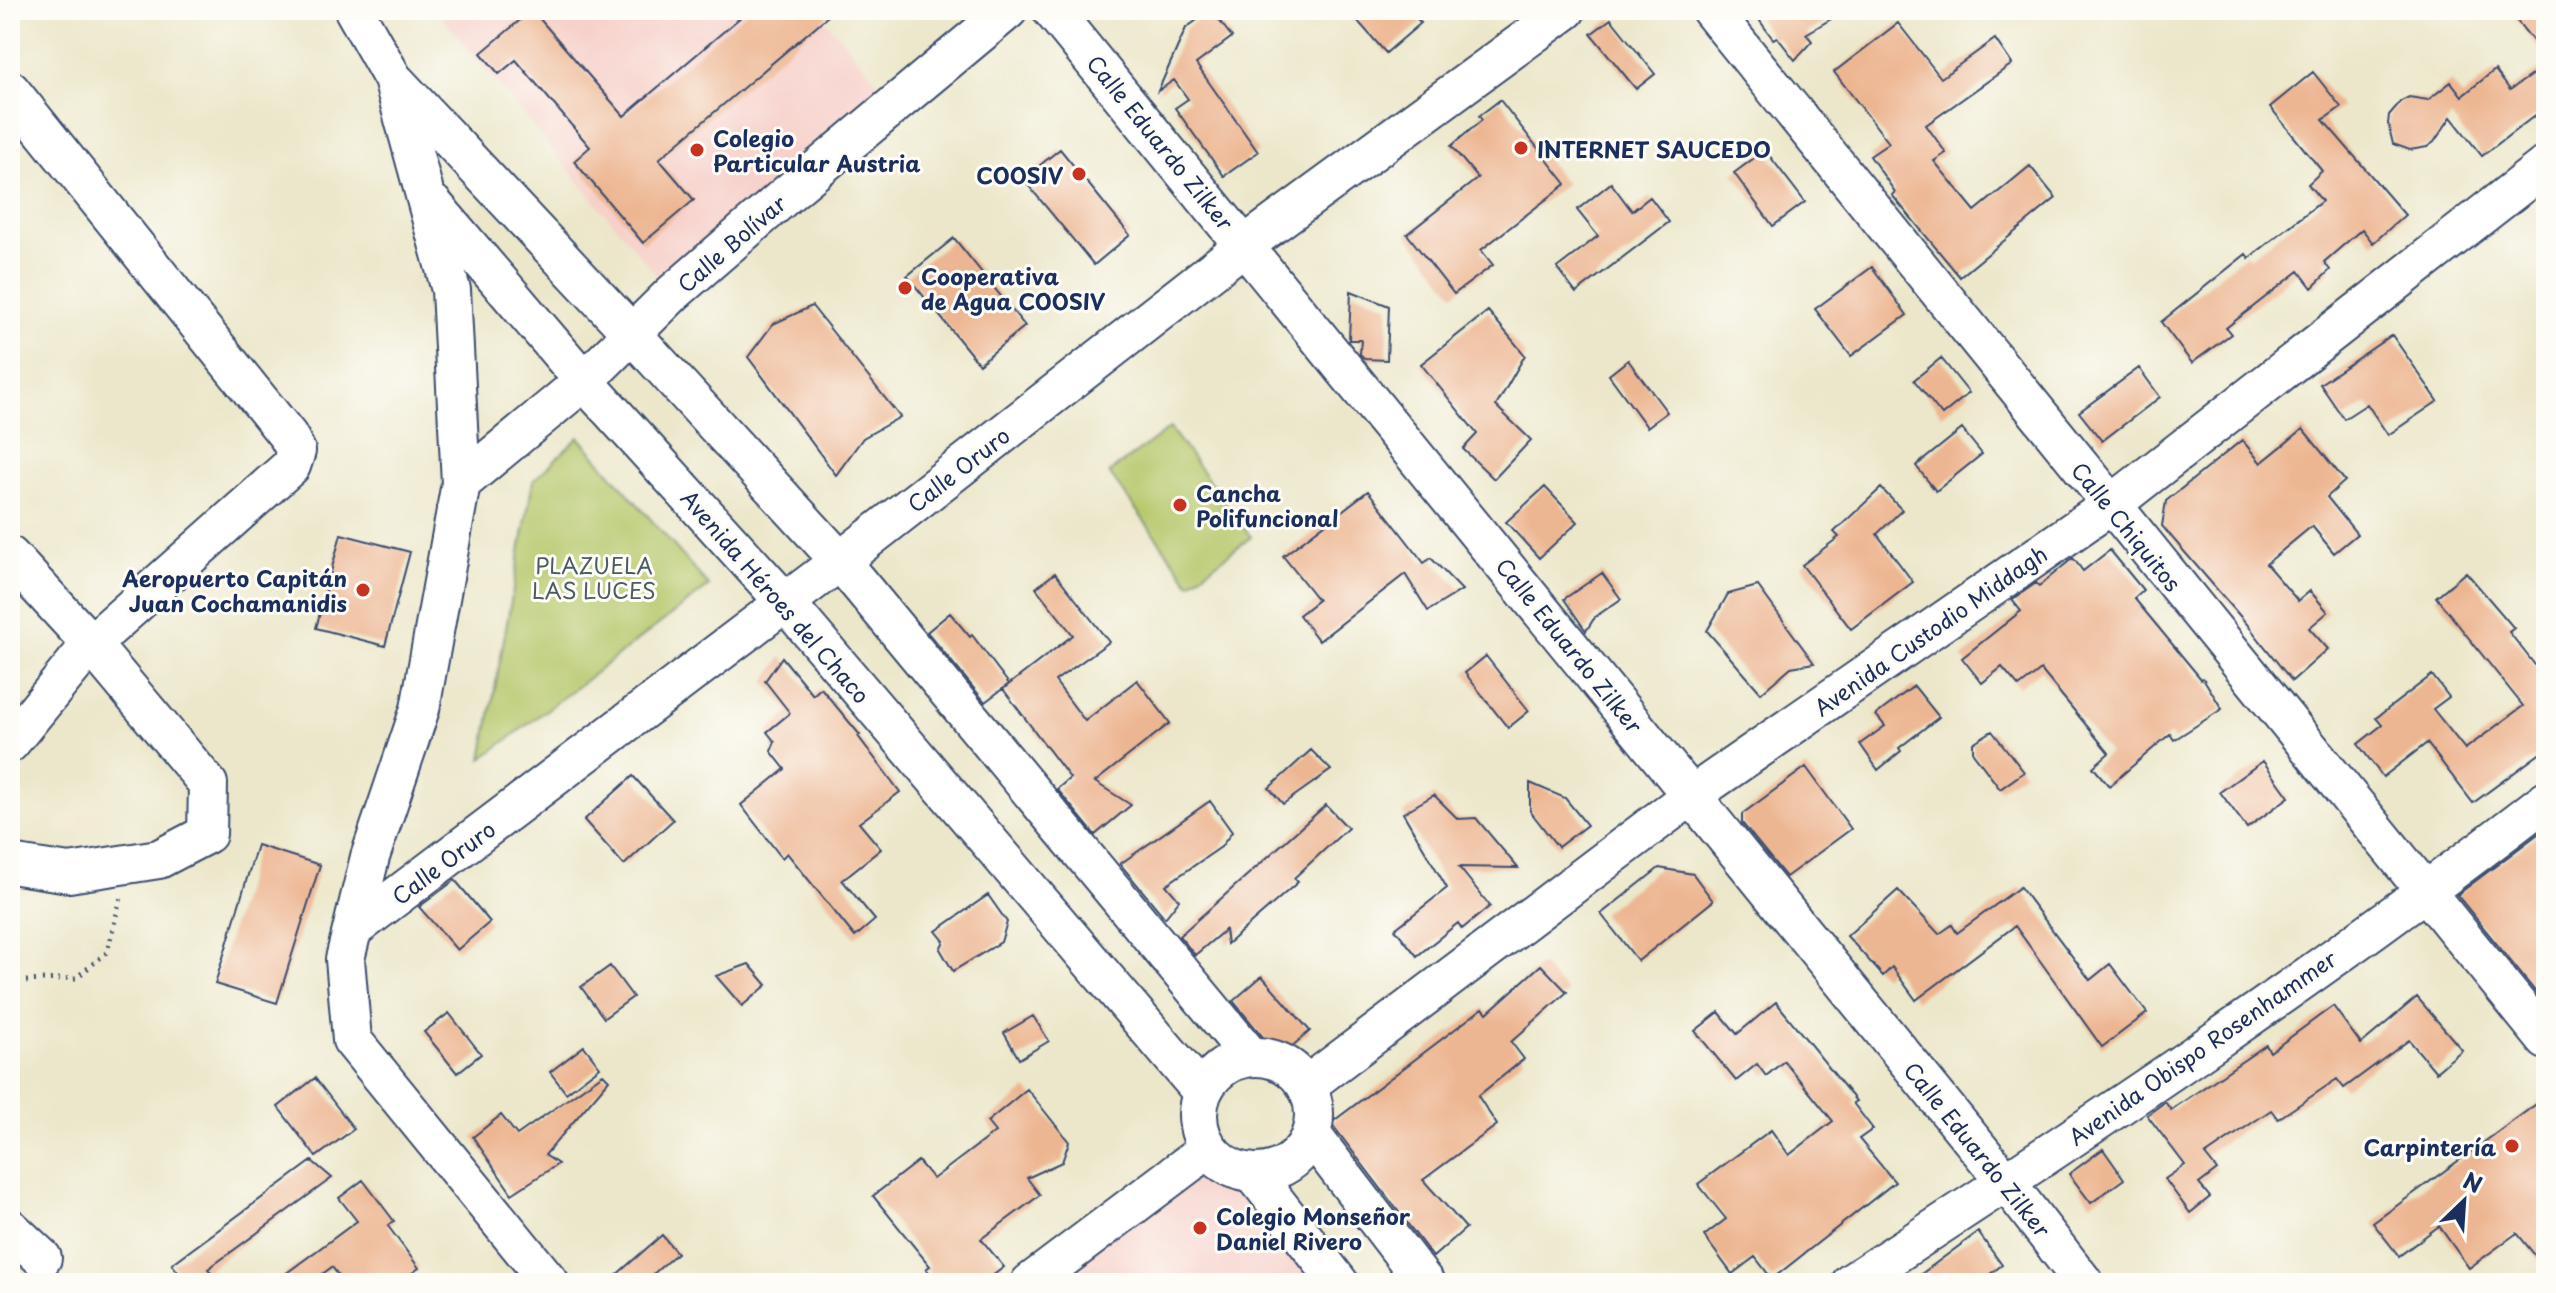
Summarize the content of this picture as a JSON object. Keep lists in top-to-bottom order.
{
  "streets": {
    "street": [
      "Calle Eduardo Zilker",
      "Calle Bolívar",
      "Calle Oruro",
      "Calle Chiquitos",
      "Avenida Héroes del Chaco",
      "Avenida Custodio Middagh",
      "Avenida Obispo Rosenhammer"
    ]
  },
  "crossings": [
    ["Calle Eduardo Zilker", "Calle Oruro"],
    ["Calle Eduardo Zilker", "Avenida Custodio Middagh"],
    ["Calle Eduardo Zilker", "Avenida Obispo Rosenhammer"],
    ["Calle Bolívar", "Avenida Héroes del Chaco"],
    ["Calle Oruro", "Avenida Héroes del Chaco"],
    ["Calle Chiquitos", "Avenida Custodio Middagh"],
    ["Calle Chiquitos", "Avenida Obispo Rosenhammer"],
    ["Avenida Héroes del Chaco", "Avenida Custodio Middagh"]
  ],
  "parks": ["PLAZUELA LAS LUCES"],
  "places": [
    "INTERNET SAUCEDO",
    "Colegio Particular Austria",
    "COOSIV",
    "Cooperativa de Agua COOSIV",
    "Cancha Polifuncional",
    "Aeropuerto Capitán Juan Cochamanidis",
    "Carpintería",
    "Colegio Monseñor Daniel Rivero"
  ],
  "north": "top right"
}
